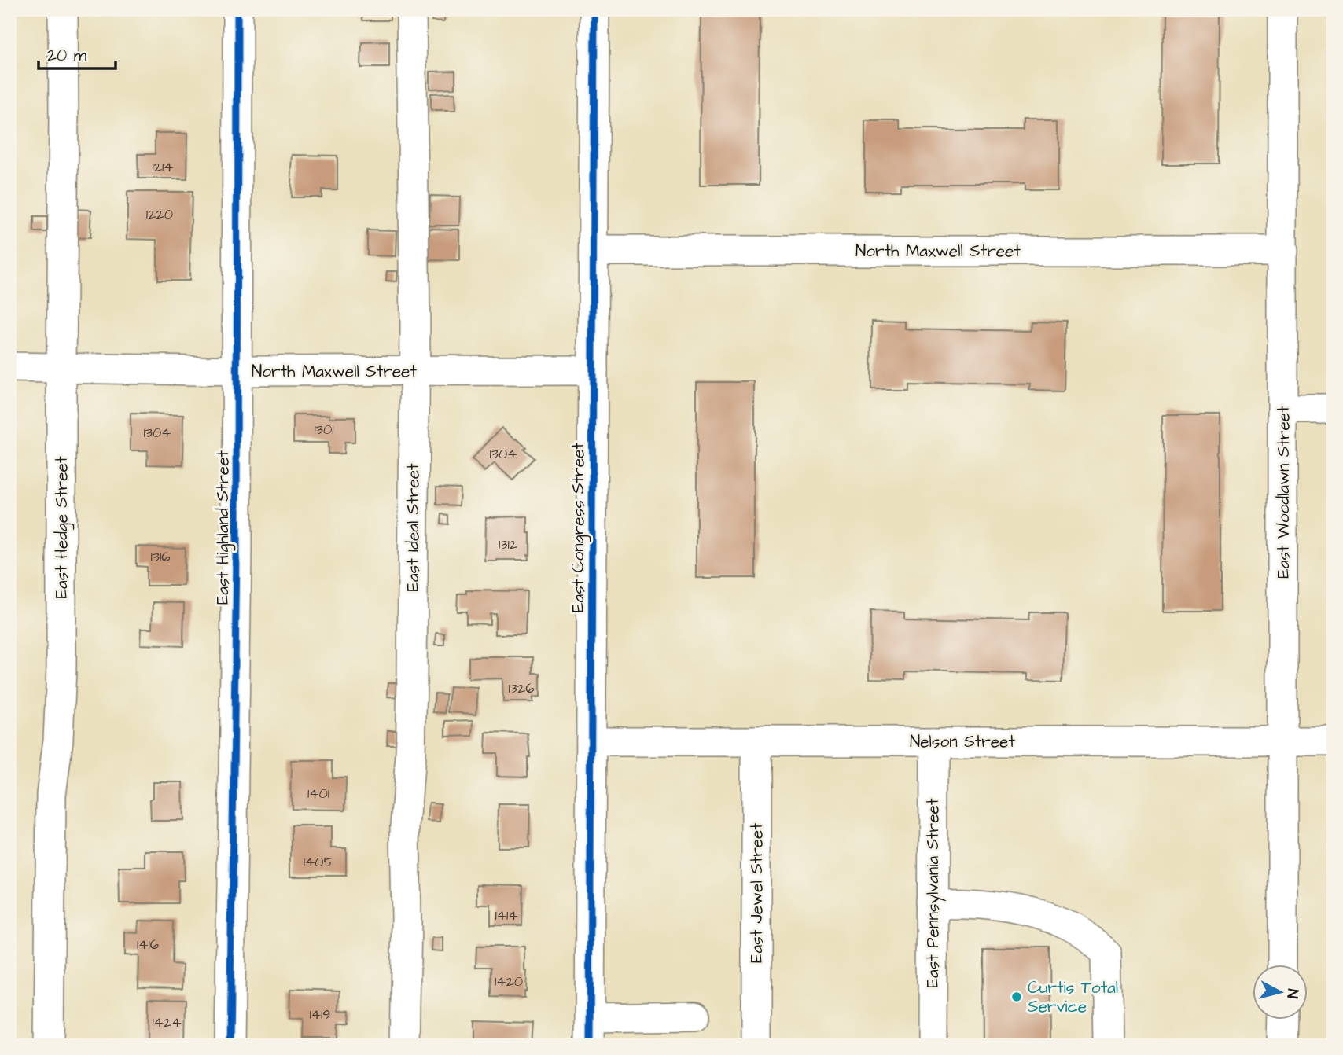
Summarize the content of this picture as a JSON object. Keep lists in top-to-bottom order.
{
  "streets": {
    "street": [
      "North Maxwell Street",
      "East Woodlawn Street",
      "East Hedge Street",
      "East Highland Street",
      "East Ideal Street",
      "East Congress Street",
      "Nelson Street",
      "East Jewel Street",
      "East Pennsylvania Street"
    ]
  },
  "crossings": [
    ["North Maxwell Street", "East Woodlawn Street"],
    ["North Maxwell Street", "East Hedge Street"],
    ["North Maxwell Street", "East Highland Street"],
    ["North Maxwell Street", "East Ideal Street"],
    ["North Maxwell Street", "East Congress Street"],
    ["East Woodlawn Street", "Nelson Street"],
    ["East Congress Street", "Nelson Street"],
    ["Nelson Street", "East Jewel Street"],
    ["Nelson Street", "East Pennsylvania Street"]
  ],
  "places": ["Curtis Total Service"],
  "house_numbers": [
    "1214",
    "1220",
    "1301",
    "1304",
    "1304",
    "1312",
    "1316",
    "1326",
    "1401",
    "1405",
    "1414",
    "1416",
    "1420",
    "1419",
    "1424"
  ],
  "scale_bar": "20 m",
  "north": "right"
}
